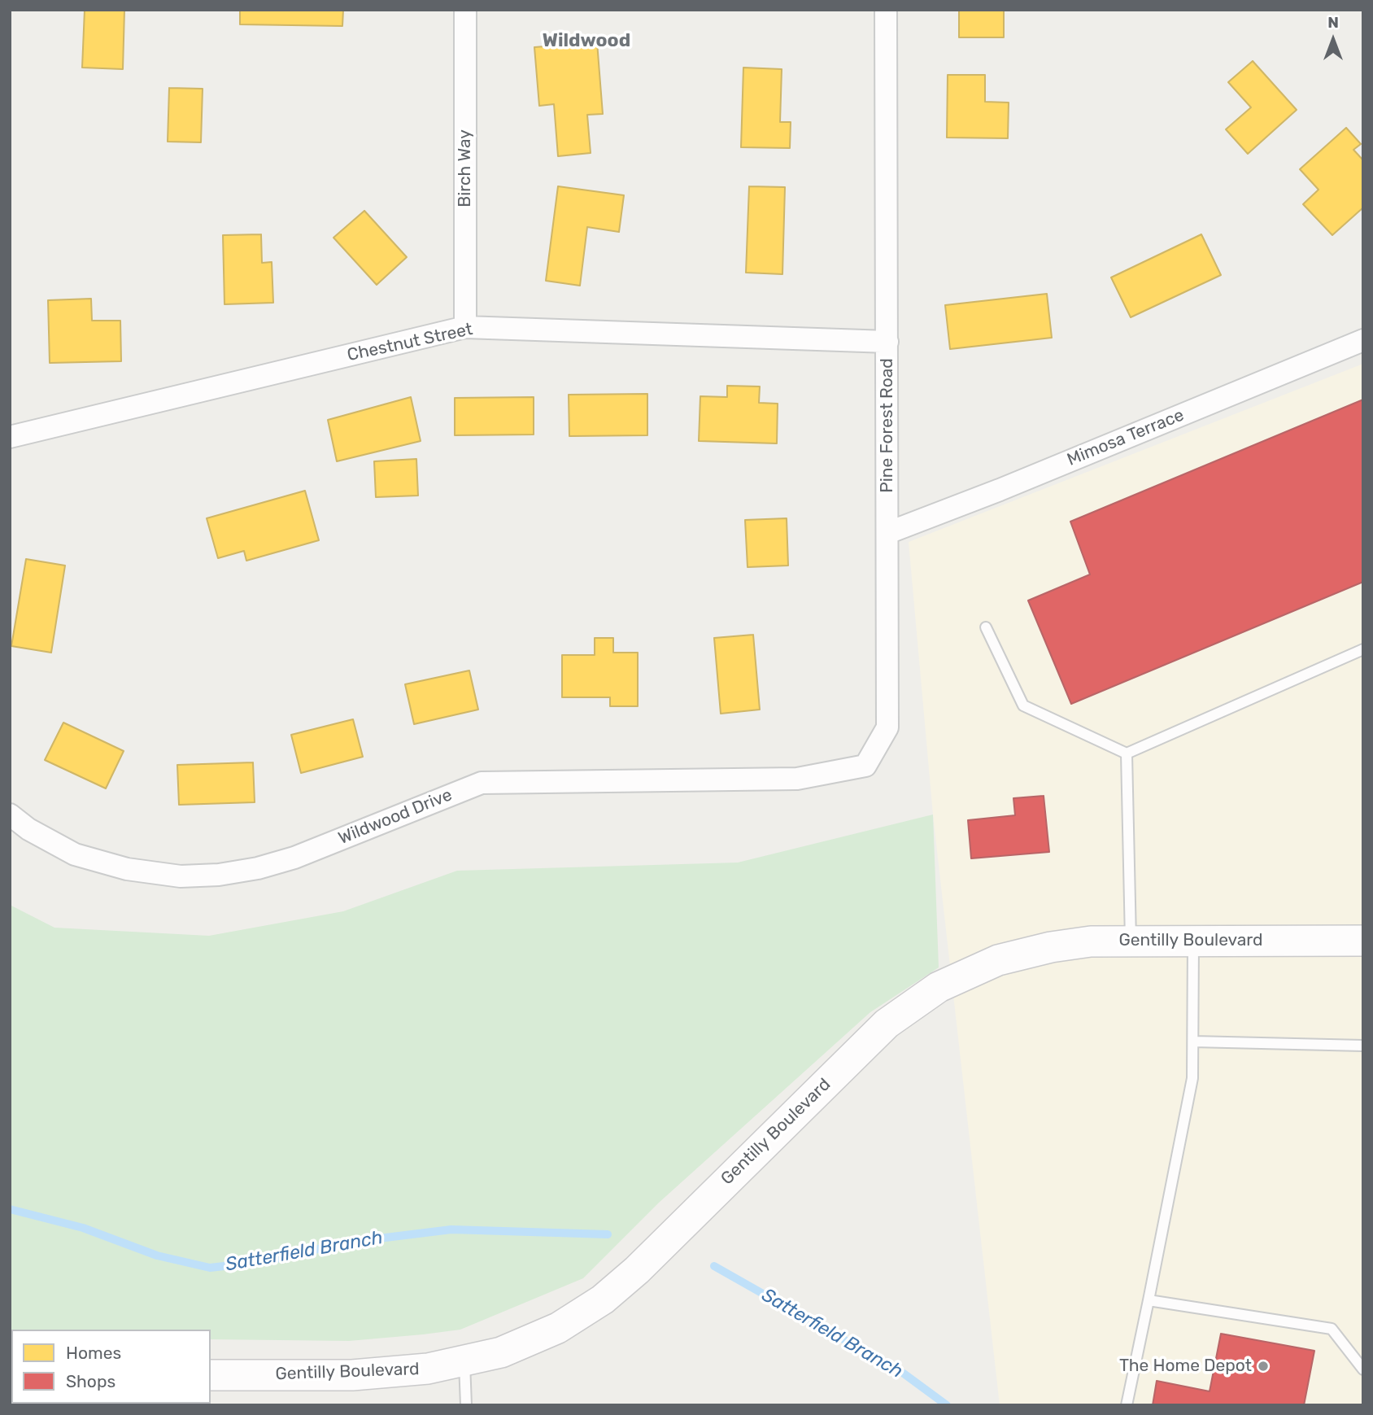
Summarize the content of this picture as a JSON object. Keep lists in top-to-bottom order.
{
  "streets": {
    "street": [
      "Birch Way",
      "Chestnut Street",
      "Pine Forest Road",
      "Mimosa Terrace",
      "Wildwood Drive",
      "Gentilly Boulevard"
    ]
  },
  "crossings": [
    ["Birch Way", "Chestnut Street"],
    ["Chestnut Street", "Pine Forest Road"],
    ["Pine Forest Road", "Mimosa Terrace"],
    ["Pine Forest Road", "Wildwood Drive"]
  ],
  "districts": ["Wildwood"],
  "water": ["Satterfield Branch"],
  "places": ["The Home Depot"],
  "legend": ["Homes", "Shops"],
  "north": "top"
}
